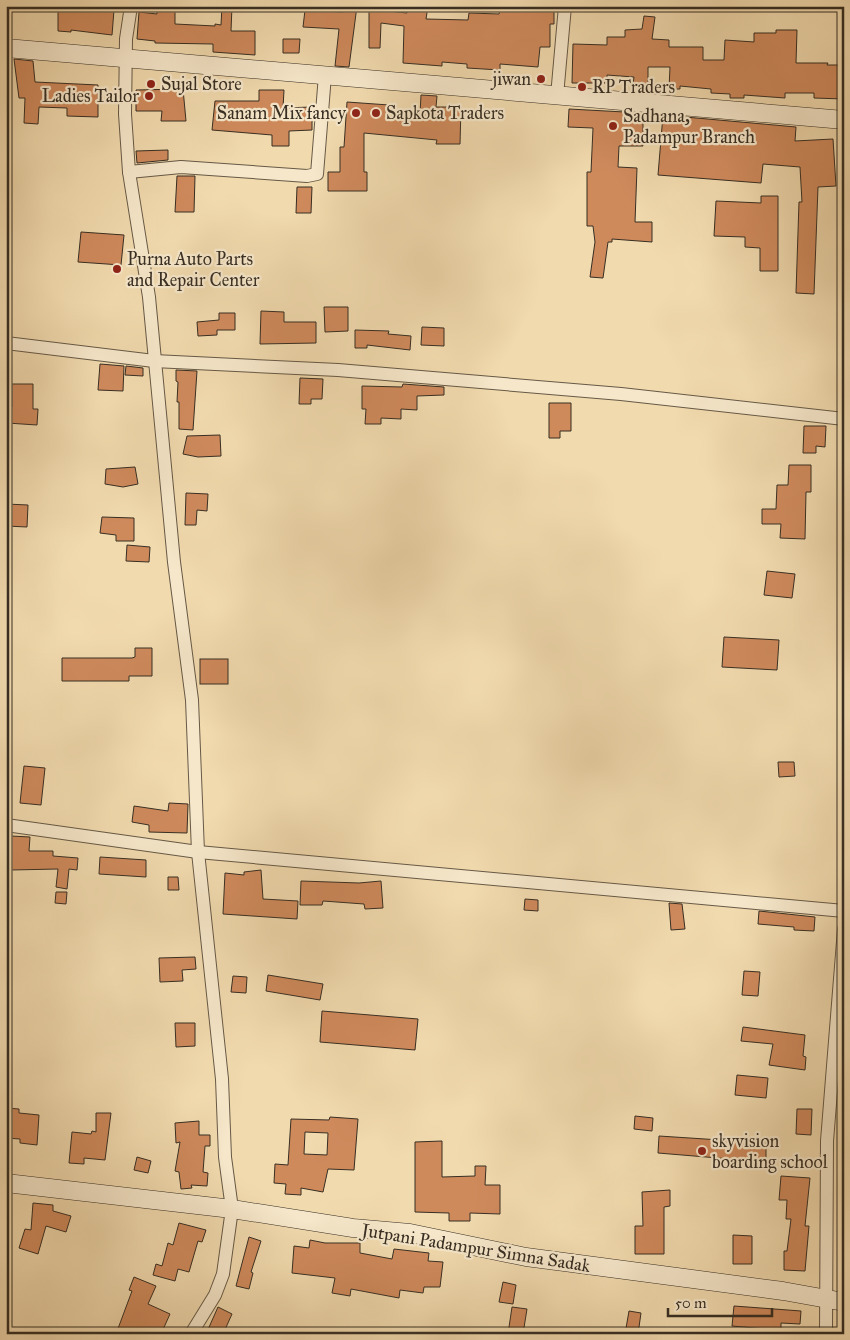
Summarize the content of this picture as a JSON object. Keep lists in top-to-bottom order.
{
  "streets": {
    "street": ["Jutpani Padampur Simna Sadak"]
  },
  "places": [
    "jiwan",
    "Sujal Store",
    "RP Traders",
    "Ladies Tailor",
    "Sanam Mix fancy",
    "Sapkota Traders",
    "Sadhana, Padampur Branch",
    "Purna Auto Parts and Repair Center",
    "skyvision boarding school"
  ],
  "scale_bar": "50 m"
}
